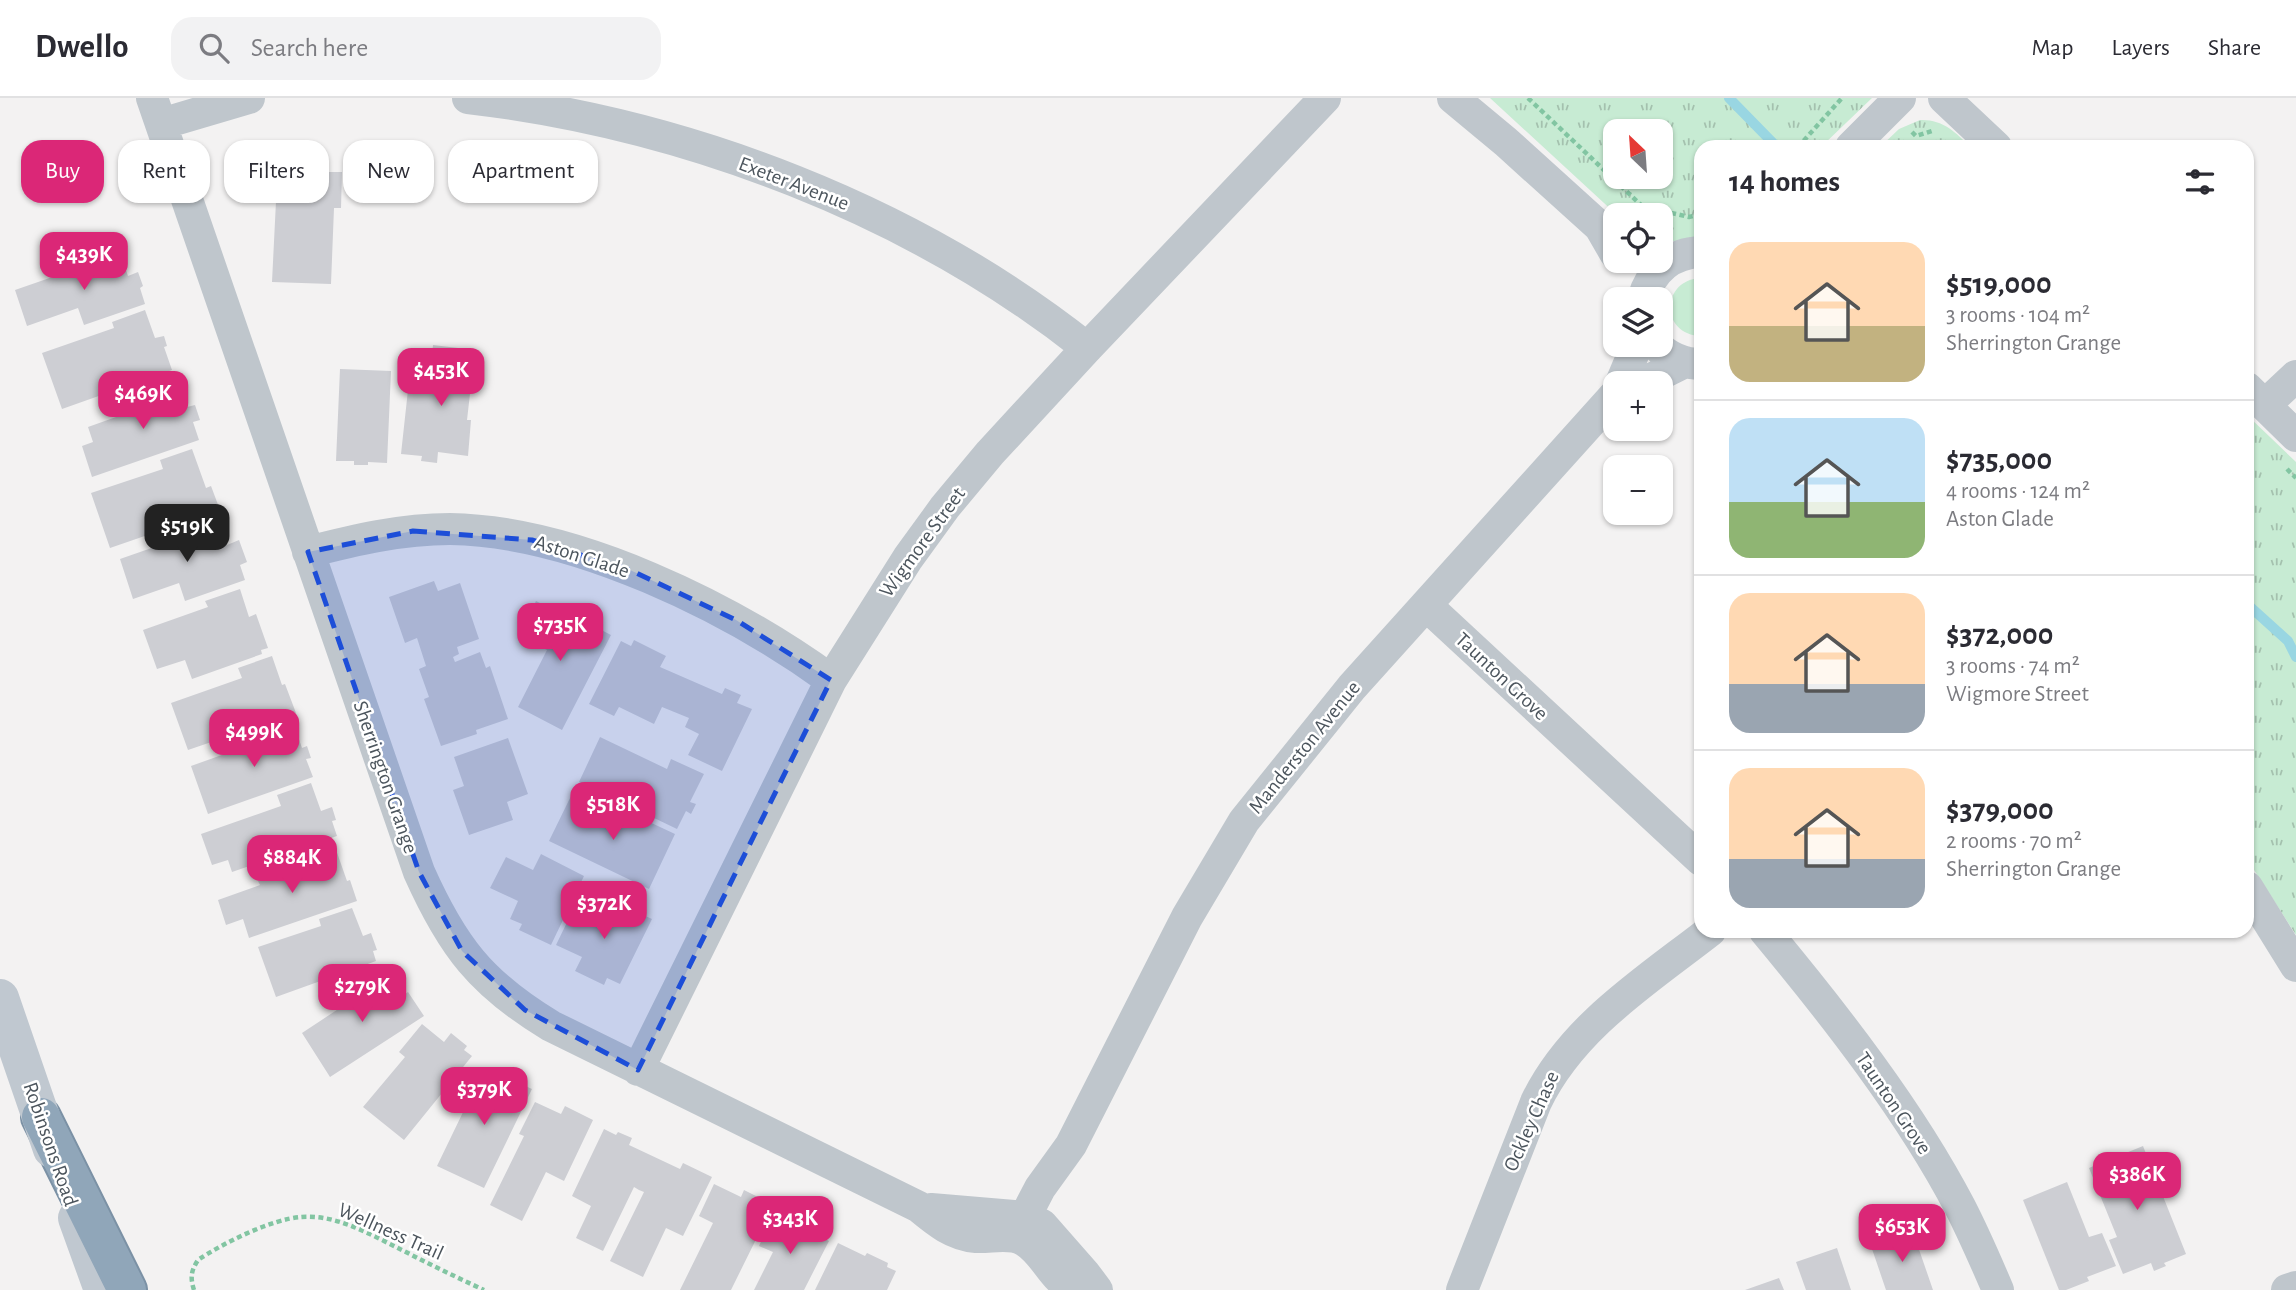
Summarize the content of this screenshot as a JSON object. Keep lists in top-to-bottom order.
{
  "streets": {
    "main road": ["Robinsons Road"],
    "street": [
      "Exeter Avenue",
      "Wigmore Street",
      "Aston Glade",
      "Taunton Grove",
      "Manderston Avenue",
      "Sherrington Grange",
      "Ockley Chase"
    ],
    "path": ["Wellness Trail"]
  },
  "crossings": [
    ["Exeter Avenue", "Wigmore Street"],
    ["Wigmore Street", "Aston Glade"],
    ["Wigmore Street", "Sherrington Grange"],
    ["Aston Glade", "Sherrington Grange"],
    ["Taunton Grove", "Manderston Avenue"],
    ["Manderston Avenue", "Sherrington Grange"]
  ],
  "north": "top left",
  "page": {
    "header": "Dwello",
    "search": "Search here",
    "nav": ["Map", "Layers", "Share"],
    "map_buttons": ["+", "−"],
    "chip": [
      "Buy",
      "Rent",
      "Filters",
      "New",
      "Apartment"
    ],
    "heading": "14 homes",
    "list": [
      {
        "name": "$519,000",
        "note": "3 rooms · 104 m² · Sherrington Grange"
      },
      {
        "name": "$735,000",
        "note": "4 rooms · 124 m² · Aston Glade"
      },
      {
        "name": "$372,000",
        "note": "3 rooms · 74 m² · Wigmore Street"
      },
      {
        "name": "$379,000",
        "note": "2 rooms · 70 m² · Sherrington Grange"
      }
    ],
    "price": [
      "$439K",
      "$453K",
      "$469K",
      "$519K",
      "$735K",
      "$499K",
      "$518K",
      "$884K",
      "$372K",
      "$279K",
      "$379K",
      "$386K",
      "$343K",
      "$653K"
    ]
  }
}
